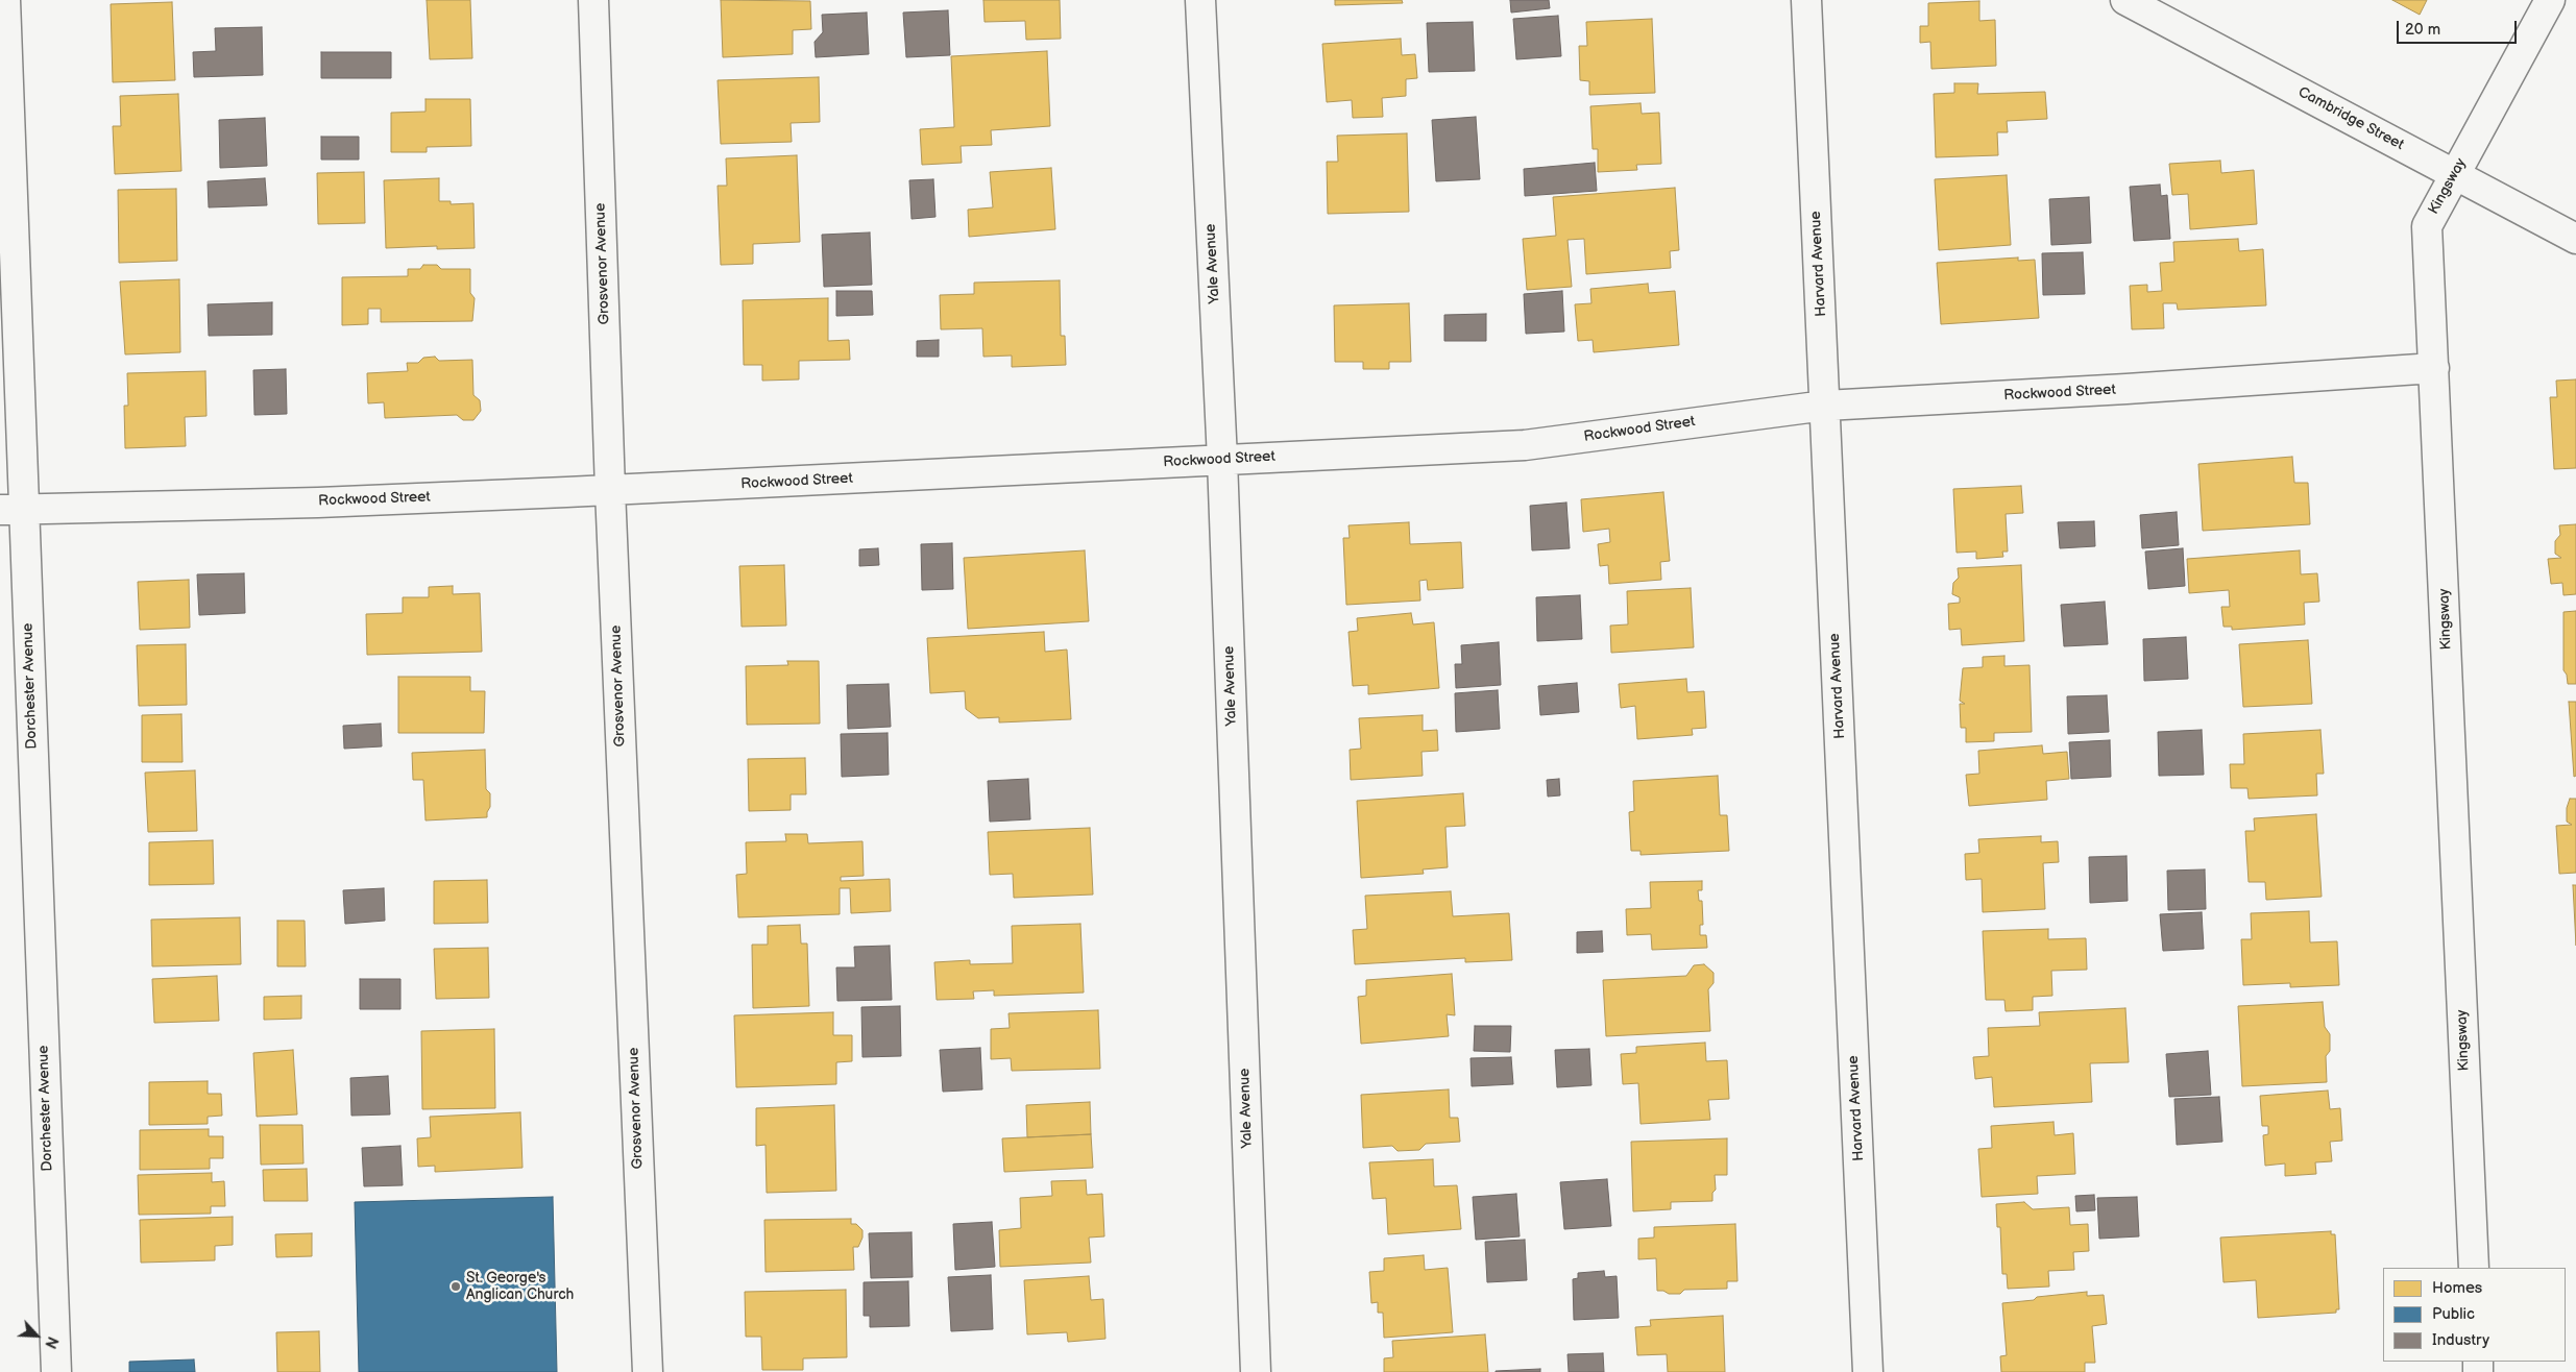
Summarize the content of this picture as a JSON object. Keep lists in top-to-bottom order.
{
  "streets": {
    "street": [
      "Cambridge Street",
      "Kingsway",
      "Grosvenor Avenue",
      "Yale Avenue",
      "Harvard Avenue",
      "Rockwood Street",
      "Dorchester Avenue"
    ]
  },
  "crossings": [
    ["Cambridge Street", "Kingsway"],
    ["Kingsway", "Rockwood Street"],
    ["Grosvenor Avenue", "Rockwood Street"],
    ["Yale Avenue", "Rockwood Street"],
    ["Harvard Avenue", "Rockwood Street"],
    ["Rockwood Street", "Dorchester Avenue"]
  ],
  "places": ["St. George's Anglican Church"],
  "legend": ["Homes", "Public", "Industry"],
  "scale_bar": "20 m",
  "north": "bottom right"
}
